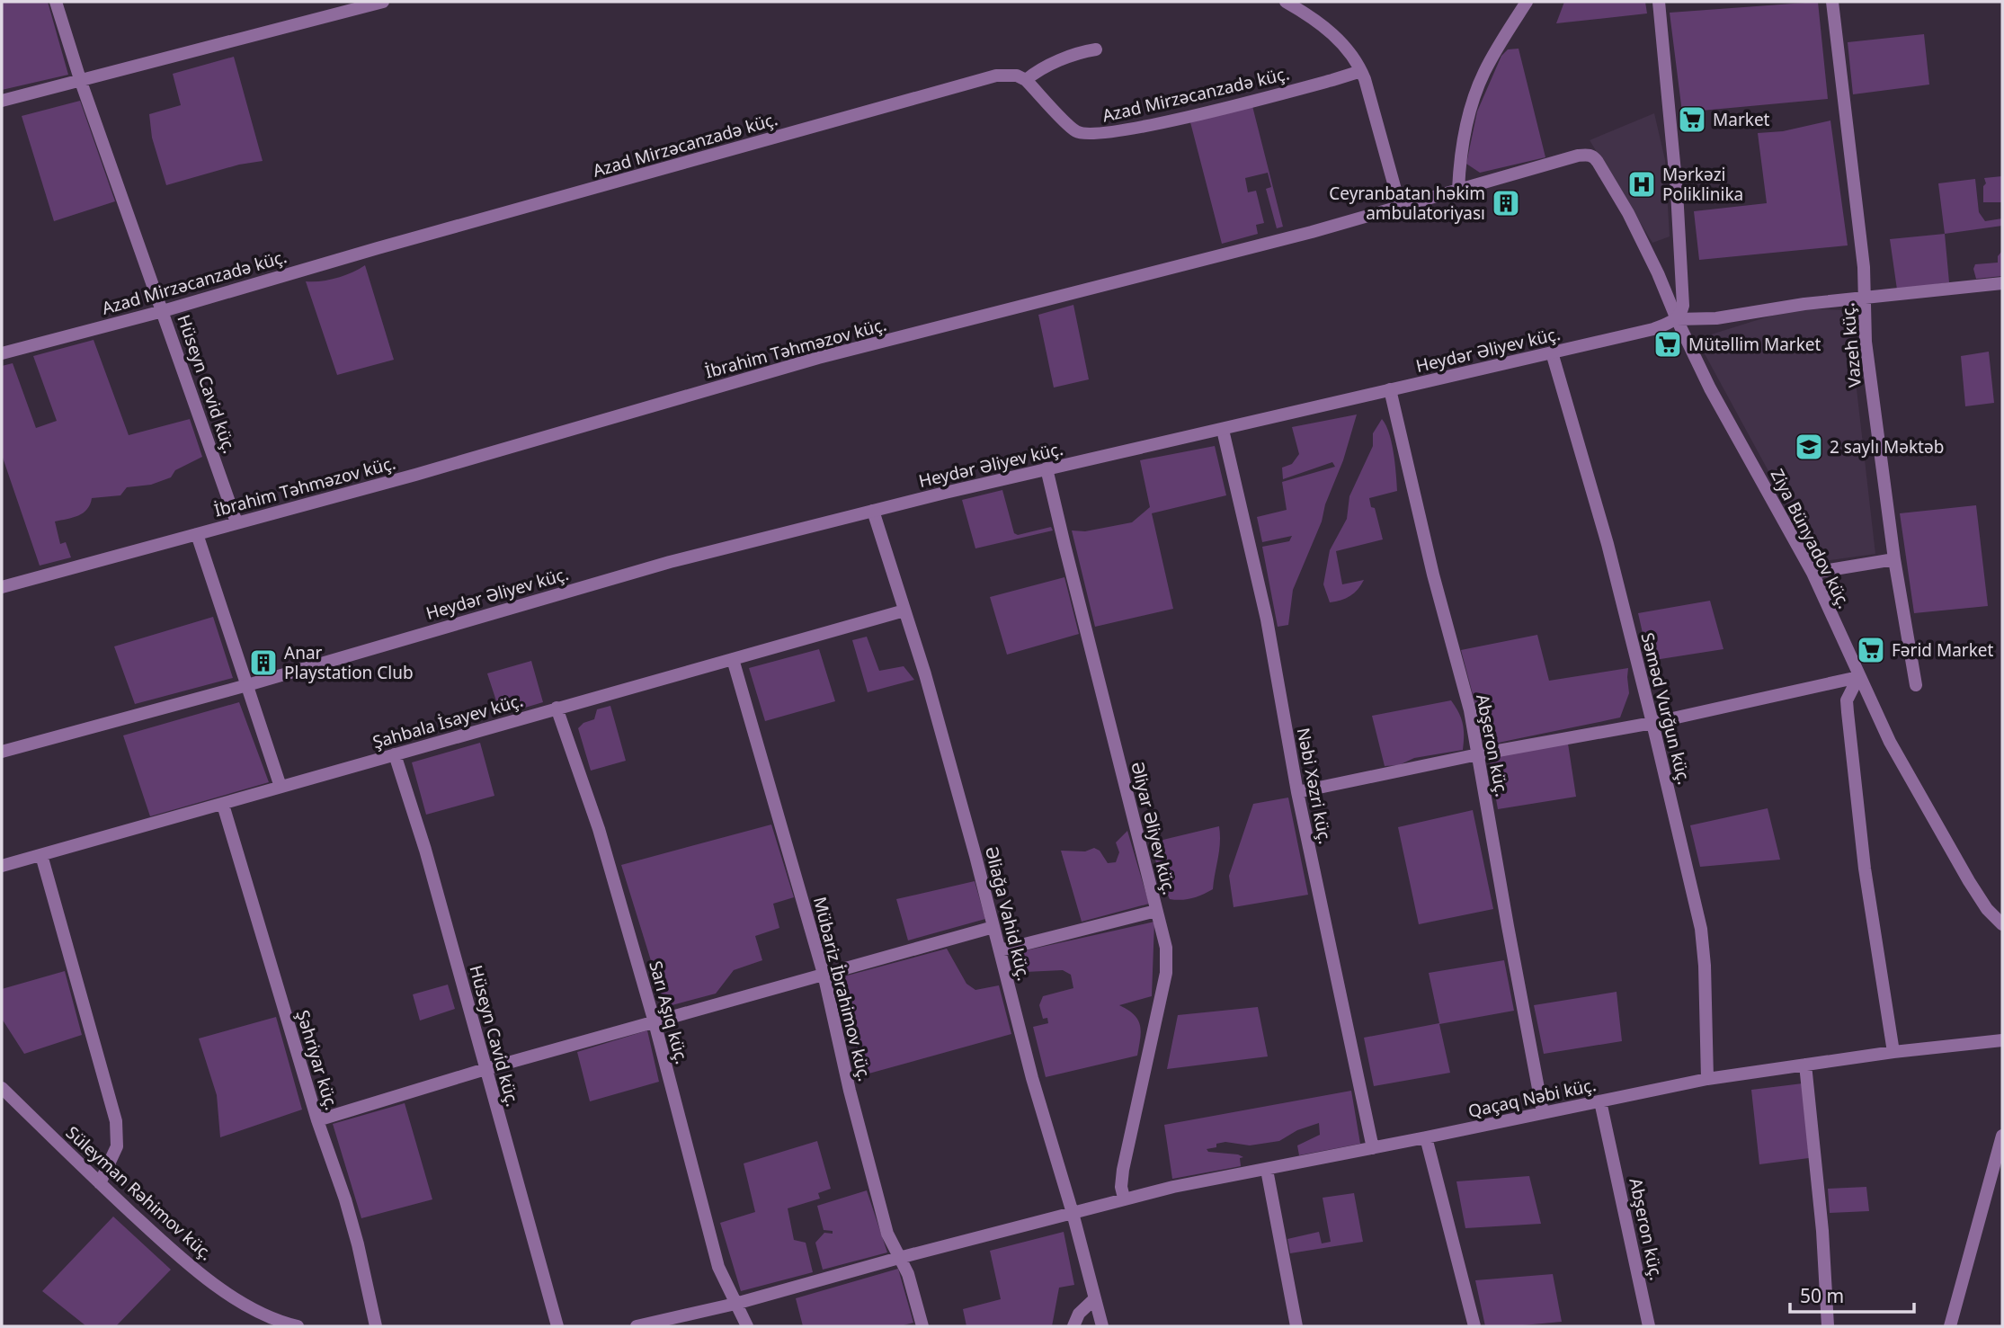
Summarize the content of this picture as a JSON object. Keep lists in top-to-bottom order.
{
  "streets": {
    "street": [
      "Azad Mirzəcanzadə küç.",
      "Vazeh küç.",
      "İbrahim Təhməzov küç.",
      "Heydər Əliyev küç.",
      "Hüseyn Cavid küç.",
      "Ziya Bünyadov küç.",
      "Səməd Vurğun küç.",
      "Şahbala İsayev küç.",
      "Abşeron küç.",
      "Nəbi Xəzri küç.",
      "Əliyar Əliyev küç.",
      "Əliağa Vahid küç.",
      "Mübariz İbrahimov küç.",
      "Sarı Aşıq küç.",
      "Şəhriyar küç.",
      "Qaçaq Nəbi küç.",
      "Süleyman Rəhimov küç."
    ]
  },
  "crossings": [
    ["Azad Mirzəcanzadə küç.", "Hüseyn Cavid küç."],
    ["Vazeh küç.", "Heydər Əliyev küç."],
    ["İbrahim Təhməzov küç.", "Hüseyn Cavid küç."],
    ["İbrahim Təhməzov küç.", "Ziya Bünyadov küç."],
    ["Heydər Əliyev küç.", "Ziya Bünyadov küç."],
    ["Heydər Əliyev küç.", "Səməd Vurğun küç."],
    ["Heydər Əliyev küç.", "Abşeron küç."],
    ["Heydər Əliyev küç.", "Nəbi Xəzri küç."],
    ["Heydər Əliyev küç.", "Əliyar Əliyev küç."],
    ["Heydər Əliyev küç.", "Əliağa Vahid küç."],
    ["Hüseyn Cavid küç.", "Şahbala İsayev küç."],
    ["Səməd Vurğun küç.", "Qaçaq Nəbi küç."],
    ["Şahbala İsayev küç.", "Əliağa Vahid küç."],
    ["Şahbala İsayev küç.", "Mübariz İbrahimov küç."],
    ["Şahbala İsayev küç.", "Sarı Aşıq küç."],
    ["Şahbala İsayev küç.", "Şəhriyar küç."],
    ["Abşeron küç.", "Qaçaq Nəbi küç."],
    ["Nəbi Xəzri küç.", "Qaçaq Nəbi küç."],
    ["Əliyar Əliyev küç.", "Qaçaq Nəbi küç."],
    ["Əliağa Vahid küç.", "Qaçaq Nəbi küç."],
    ["Mübariz İbrahimov küç.", "Qaçaq Nəbi küç."],
    ["Sarı Aşıq küç.", "Qaçaq Nəbi küç."]
  ],
  "places": {
    "supermarket": ["Market", "Mütəllim Market", "Fərid Market"],
    "hospital": ["Mərkəzi Poliklinika"],
    "building": ["Ceyranbatan həkim ambulatoriyası", "Anar Playstation Club"],
    "school or university": ["2 saylı Məktəb"]
  },
  "scale_bar": "50 m"
}
